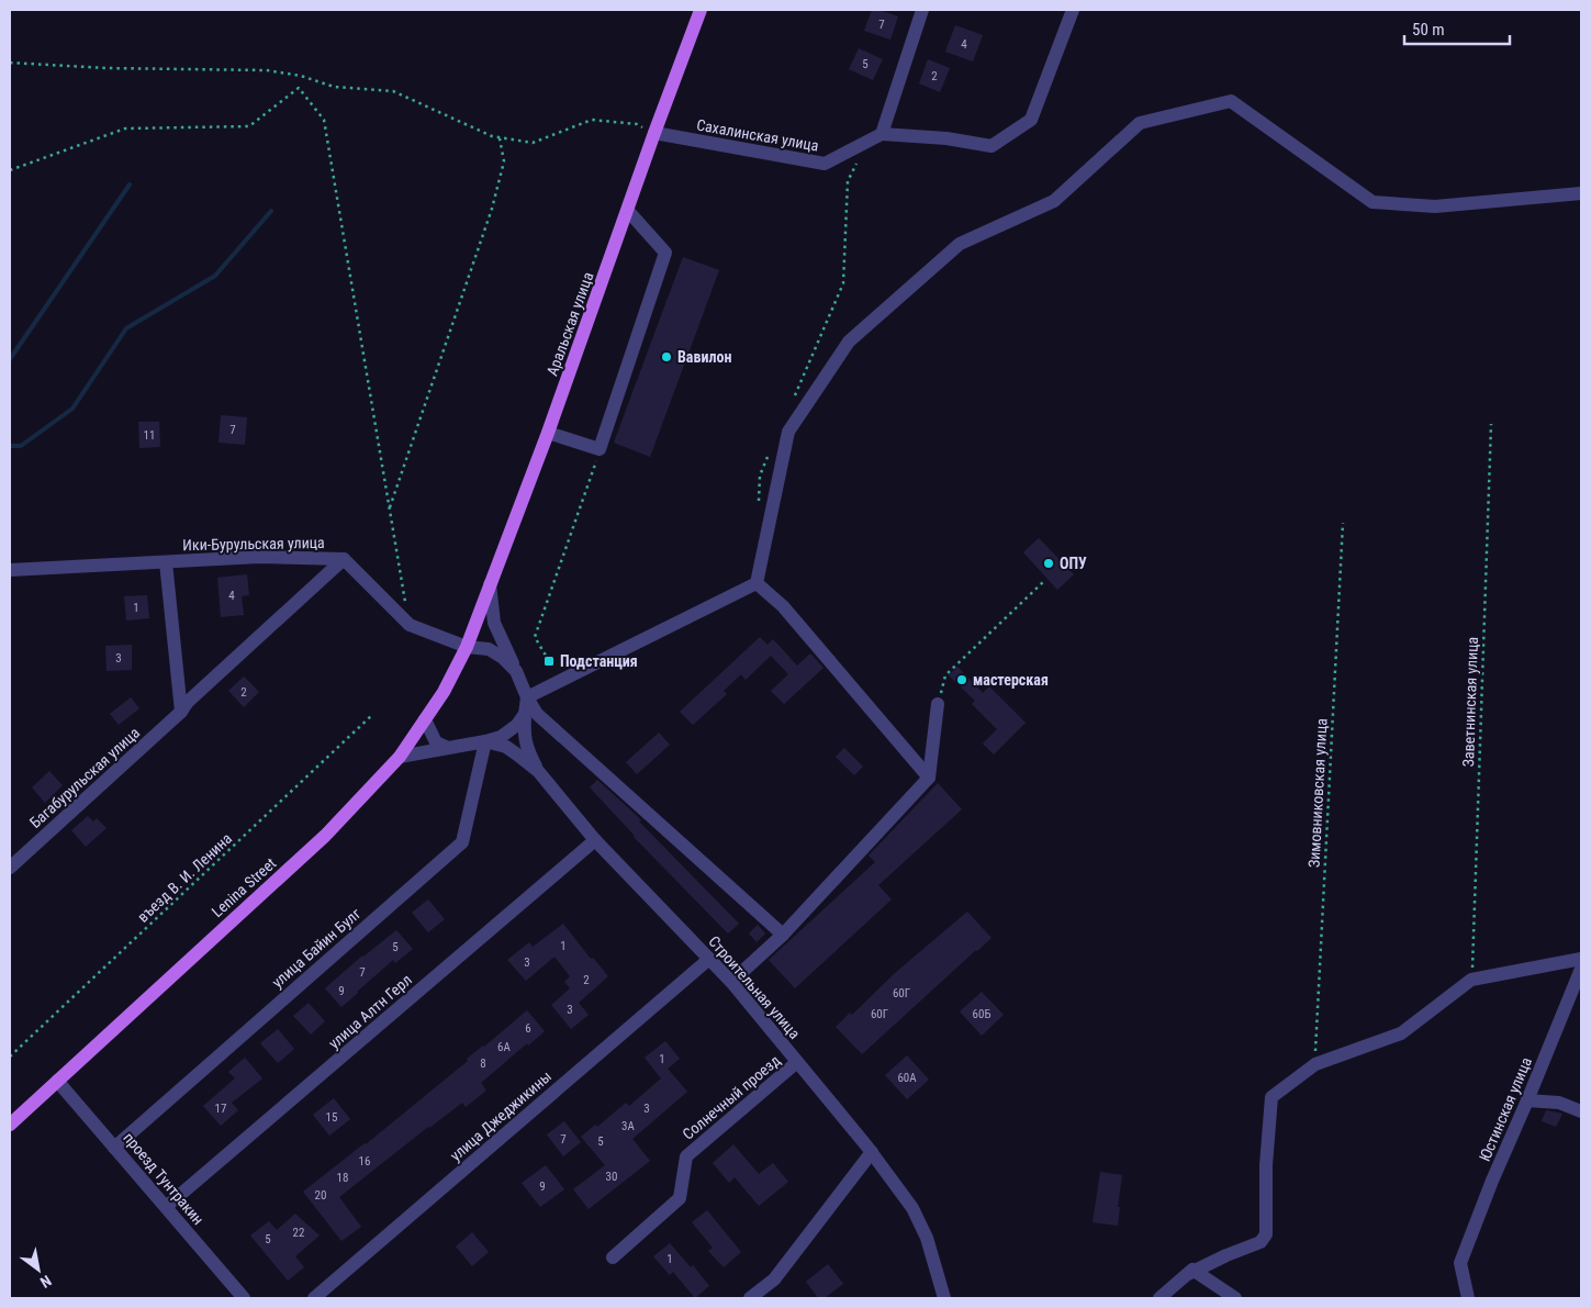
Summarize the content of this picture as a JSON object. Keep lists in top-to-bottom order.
{
  "streets": {
    "main road": ["Аральская улица", "Lenina Street"],
    "street": [
      "Сахалинская улица",
      "Ики-Бурульская улица",
      "Багабурульская улица",
      "улица Байин Булг",
      "Строительная улица",
      "улица Алтн Герл",
      "Солнечный проезд",
      "Юстинская улица",
      "улица Джеджикины",
      "проезд Тунтракин"
    ],
    "path": ["Заветнинская улица", "Зимовниковская улица", "въезд В. И. Ленина"]
  },
  "crossings": [
    ["Сахалинская улица", "Аральская улица"],
    ["Аральская улица", "Ики-Бурульская улица"],
    ["Аральская улица", "Lenina Street"],
    ["Аральская улица", "улица Байин Булг"],
    ["Аральская улица", "Строительная улица"],
    ["Ики-Бурульская улица", "Багабурульская улица"],
    ["Ики-Бурульская улица", "Lenina Street"],
    ["Ики-Бурульская улица", "улица Байин Булг"],
    ["Ики-Бурульская улица", "Строительная улица"],
    ["Lenina Street", "улица Байин Булг"],
    ["Lenina Street", "Строительная улица"],
    ["Lenina Street", "проезд Тунтракин"],
    ["улица Байин Булг", "Строительная улица"],
    ["улица Байин Булг", "проезд Тунтракин"],
    ["Строительная улица", "улица Алтн Герл"],
    ["Строительная улица", "Солнечный проезд"],
    ["Строительная улица", "улица Джеджикины"],
    ["улица Алтн Герл", "проезд Тунтракин"]
  ],
  "places": {
    "other": ["Вавилон", "ОПУ", "мастерская"],
    "transit": ["Подстанция"]
  },
  "house_numbers": [
    "7",
    "4",
    "5",
    "2",
    "7",
    "11",
    "4",
    "1",
    "3",
    "2",
    "1",
    "5",
    "3",
    "7",
    "2",
    "9",
    "60Г",
    "3",
    "60Г",
    "60Б",
    "6",
    "6А",
    "1",
    "8",
    "60А",
    "17",
    "3",
    "15",
    "3А",
    "7",
    "5",
    "16",
    "30",
    "18",
    "9",
    "20",
    "22",
    "5",
    "1"
  ],
  "scale_bar": "50 m",
  "north": "bottom right"
}
